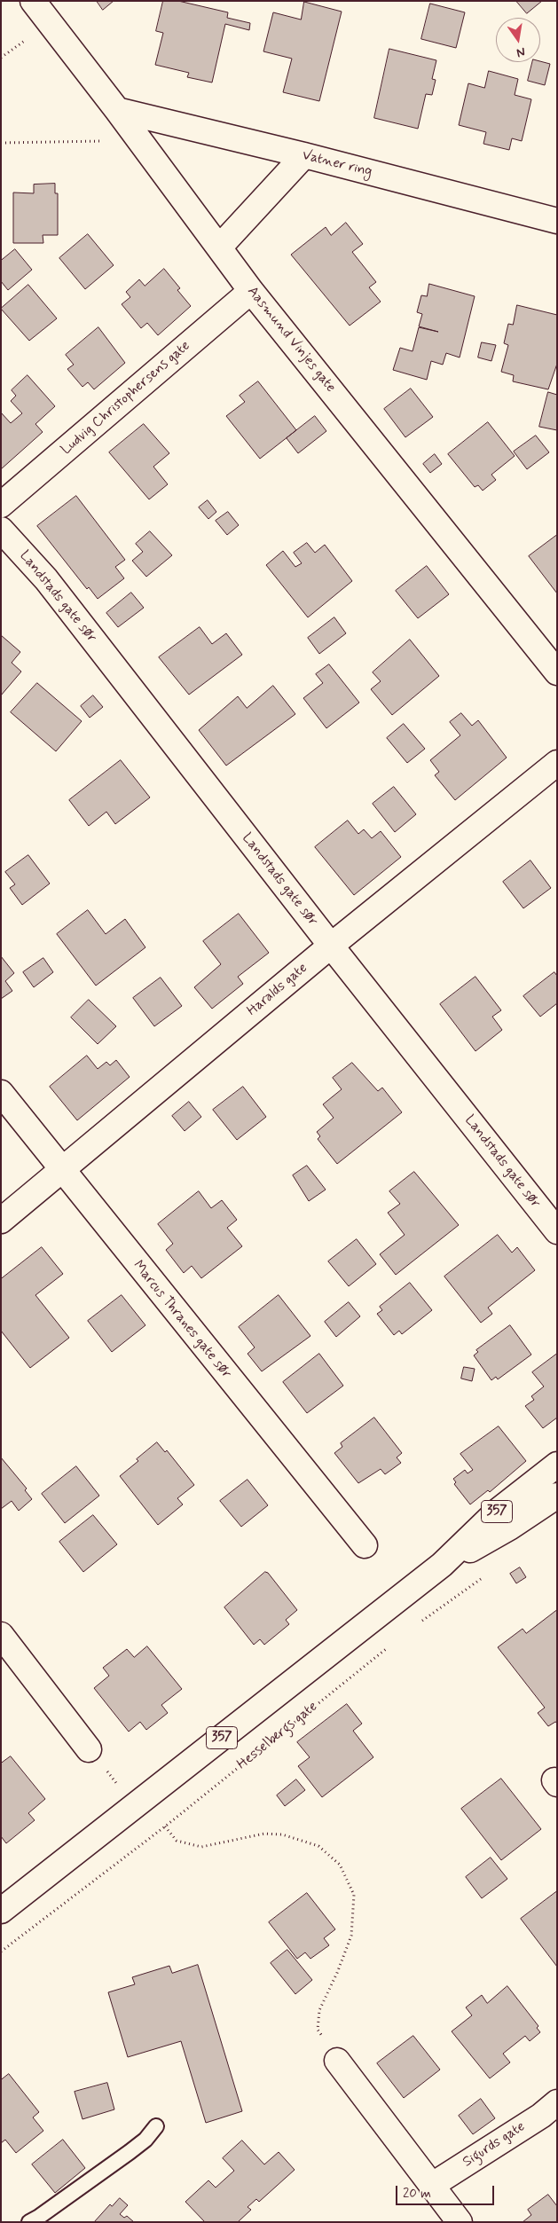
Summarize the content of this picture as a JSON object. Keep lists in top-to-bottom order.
{
  "streets": {
    "street": [
      "Vatner ring",
      "Aasmund Vinjes gate",
      "Ludvig Christophersens gate",
      "Landstads gate sør",
      "Haralds gate",
      "Marcus Thranes gate sør",
      "357",
      "Sigurds gate"
    ],
    "path": ["Hesselbergs gate"]
  },
  "crossings": [
    ["Vatner ring", "Aasmund Vinjes gate"],
    ["Aasmund Vinjes gate", "Ludvig Christophersens gate"],
    ["Landstads gate sør", "Haralds gate"],
    ["Haralds gate", "Marcus Thranes gate sør"]
  ],
  "scale_bar": "20 m",
  "north": "bottom"
}
